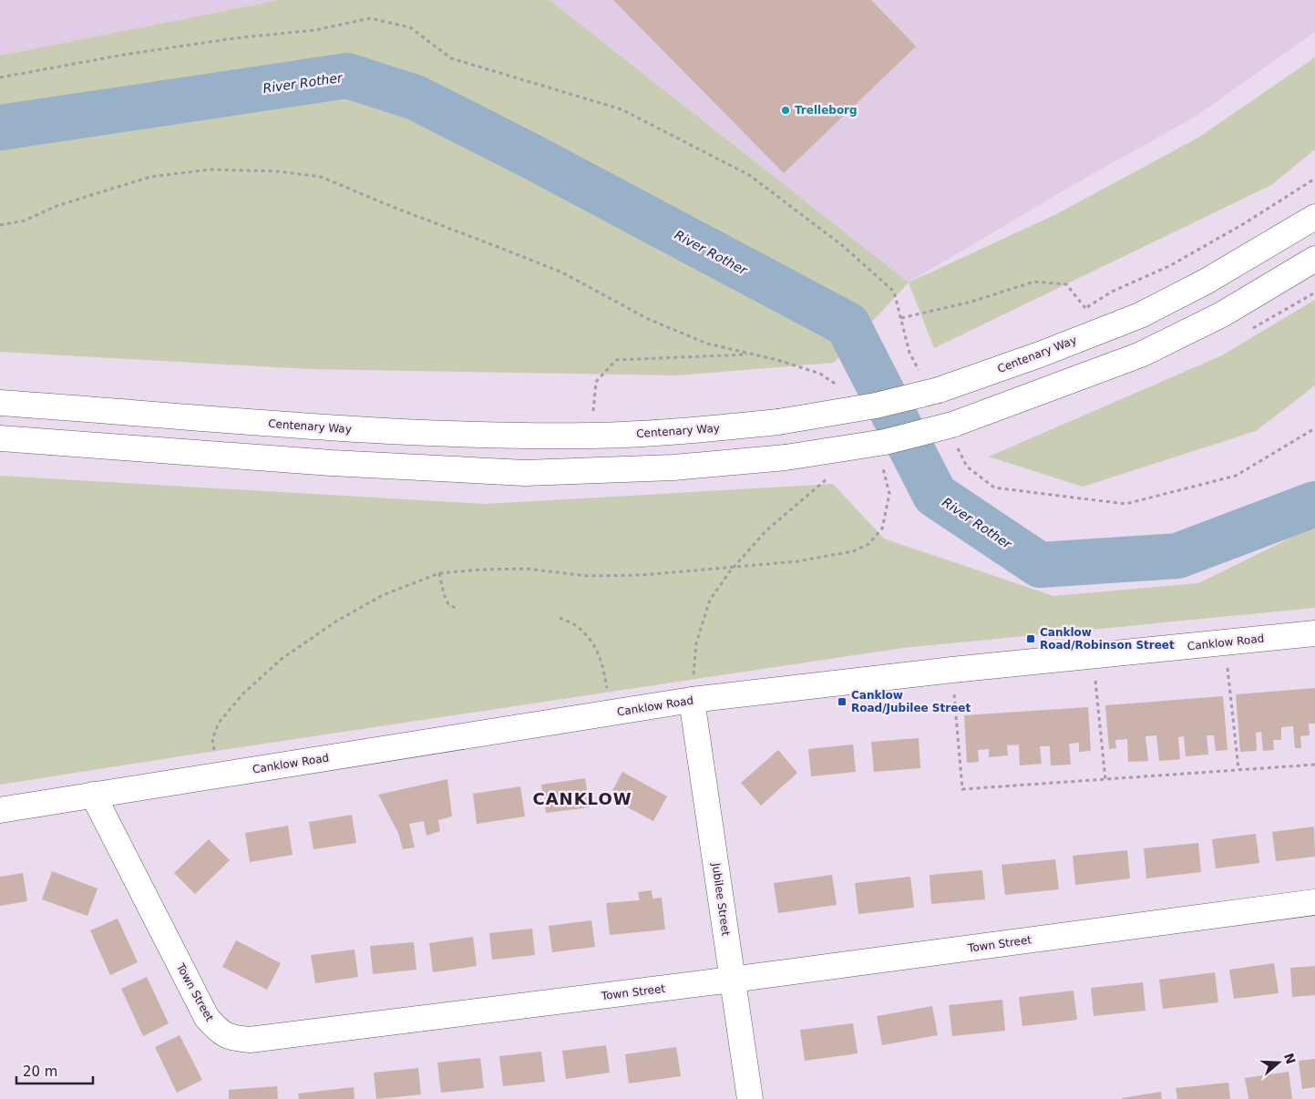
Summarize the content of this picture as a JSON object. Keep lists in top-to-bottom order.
{
  "streets": {
    "street": [
      "Centenary Way",
      "Canklow Road",
      "Jubilee Street",
      "Town Street"
    ]
  },
  "crossings": [
    ["Canklow Road", "Jubilee Street"],
    ["Canklow Road", "Town Street"],
    ["Jubilee Street", "Town Street"]
  ],
  "districts": ["CANKLOW"],
  "water": ["River Rother"],
  "places": {
    "other": ["Trelleborg"],
    "transit": ["Canklow Road/Robinson Street", "Canklow Road/Jubilee Street"]
  },
  "scale_bar": "20 m",
  "north": "right"
}
